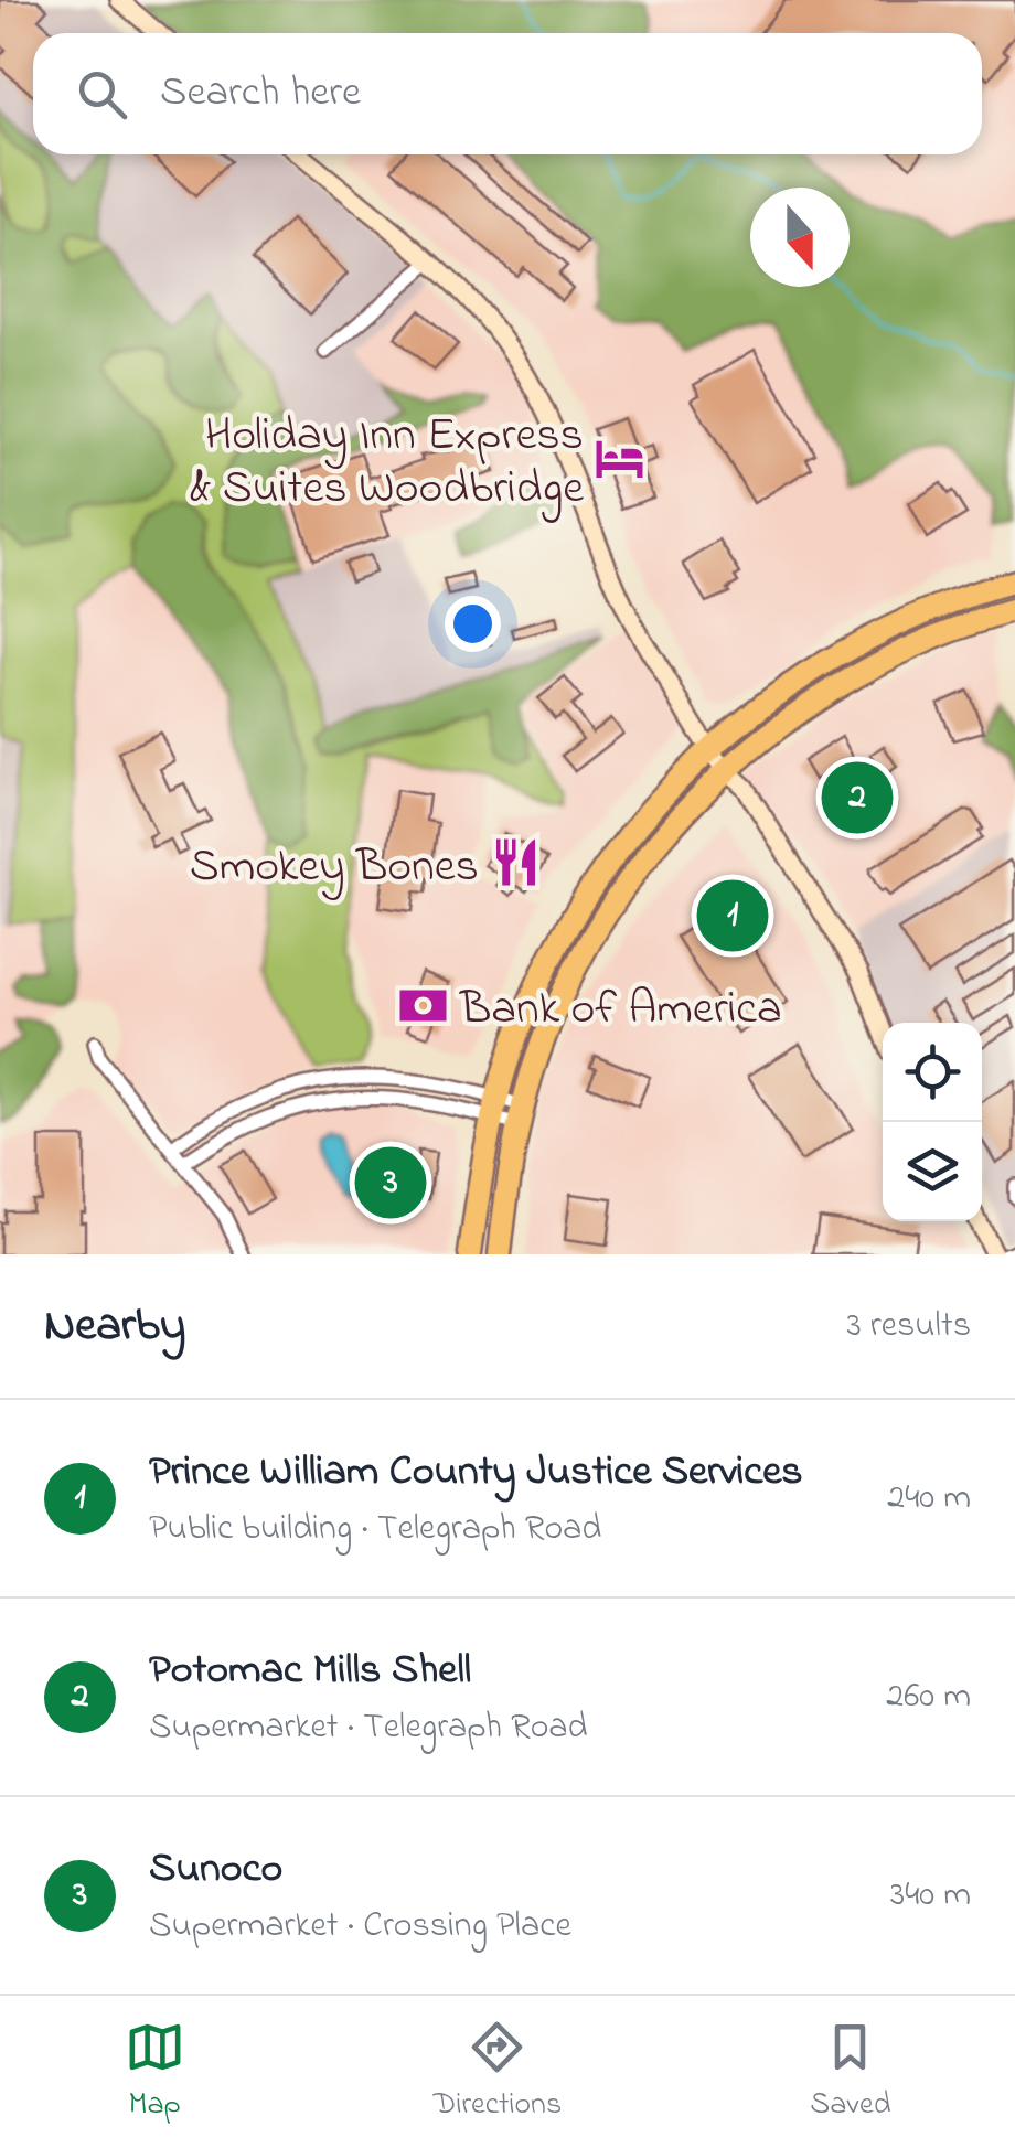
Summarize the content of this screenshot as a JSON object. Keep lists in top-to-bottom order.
{
  "places": {
    "hotel": ["Holiday Inn Express & Suites Woodbridge"],
    "restaurant": ["Smokey Bones"],
    "bank": ["Bank of America"]
  },
  "north": "bottom",
  "page": {
    "search": "Search here",
    "pins": ["2", "1", "3"],
    "heading": ["Nearby", "3 results"],
    "list": [
      {
        "mark": "1",
        "name": "Prince William County Justice Services",
        "note": "Public building · Telegraph Road",
        "value": "240 m"
      },
      {
        "mark": "2",
        "name": "Potomac Mills Shell",
        "note": "Supermarket · Telegraph Road",
        "value": "260 m"
      },
      {
        "mark": "3",
        "name": "Sunoco",
        "note": "Supermarket · Crossing Place",
        "value": "340 m"
      }
    ],
    "nav": ["Map", "Directions", "Saved"]
  }
}
